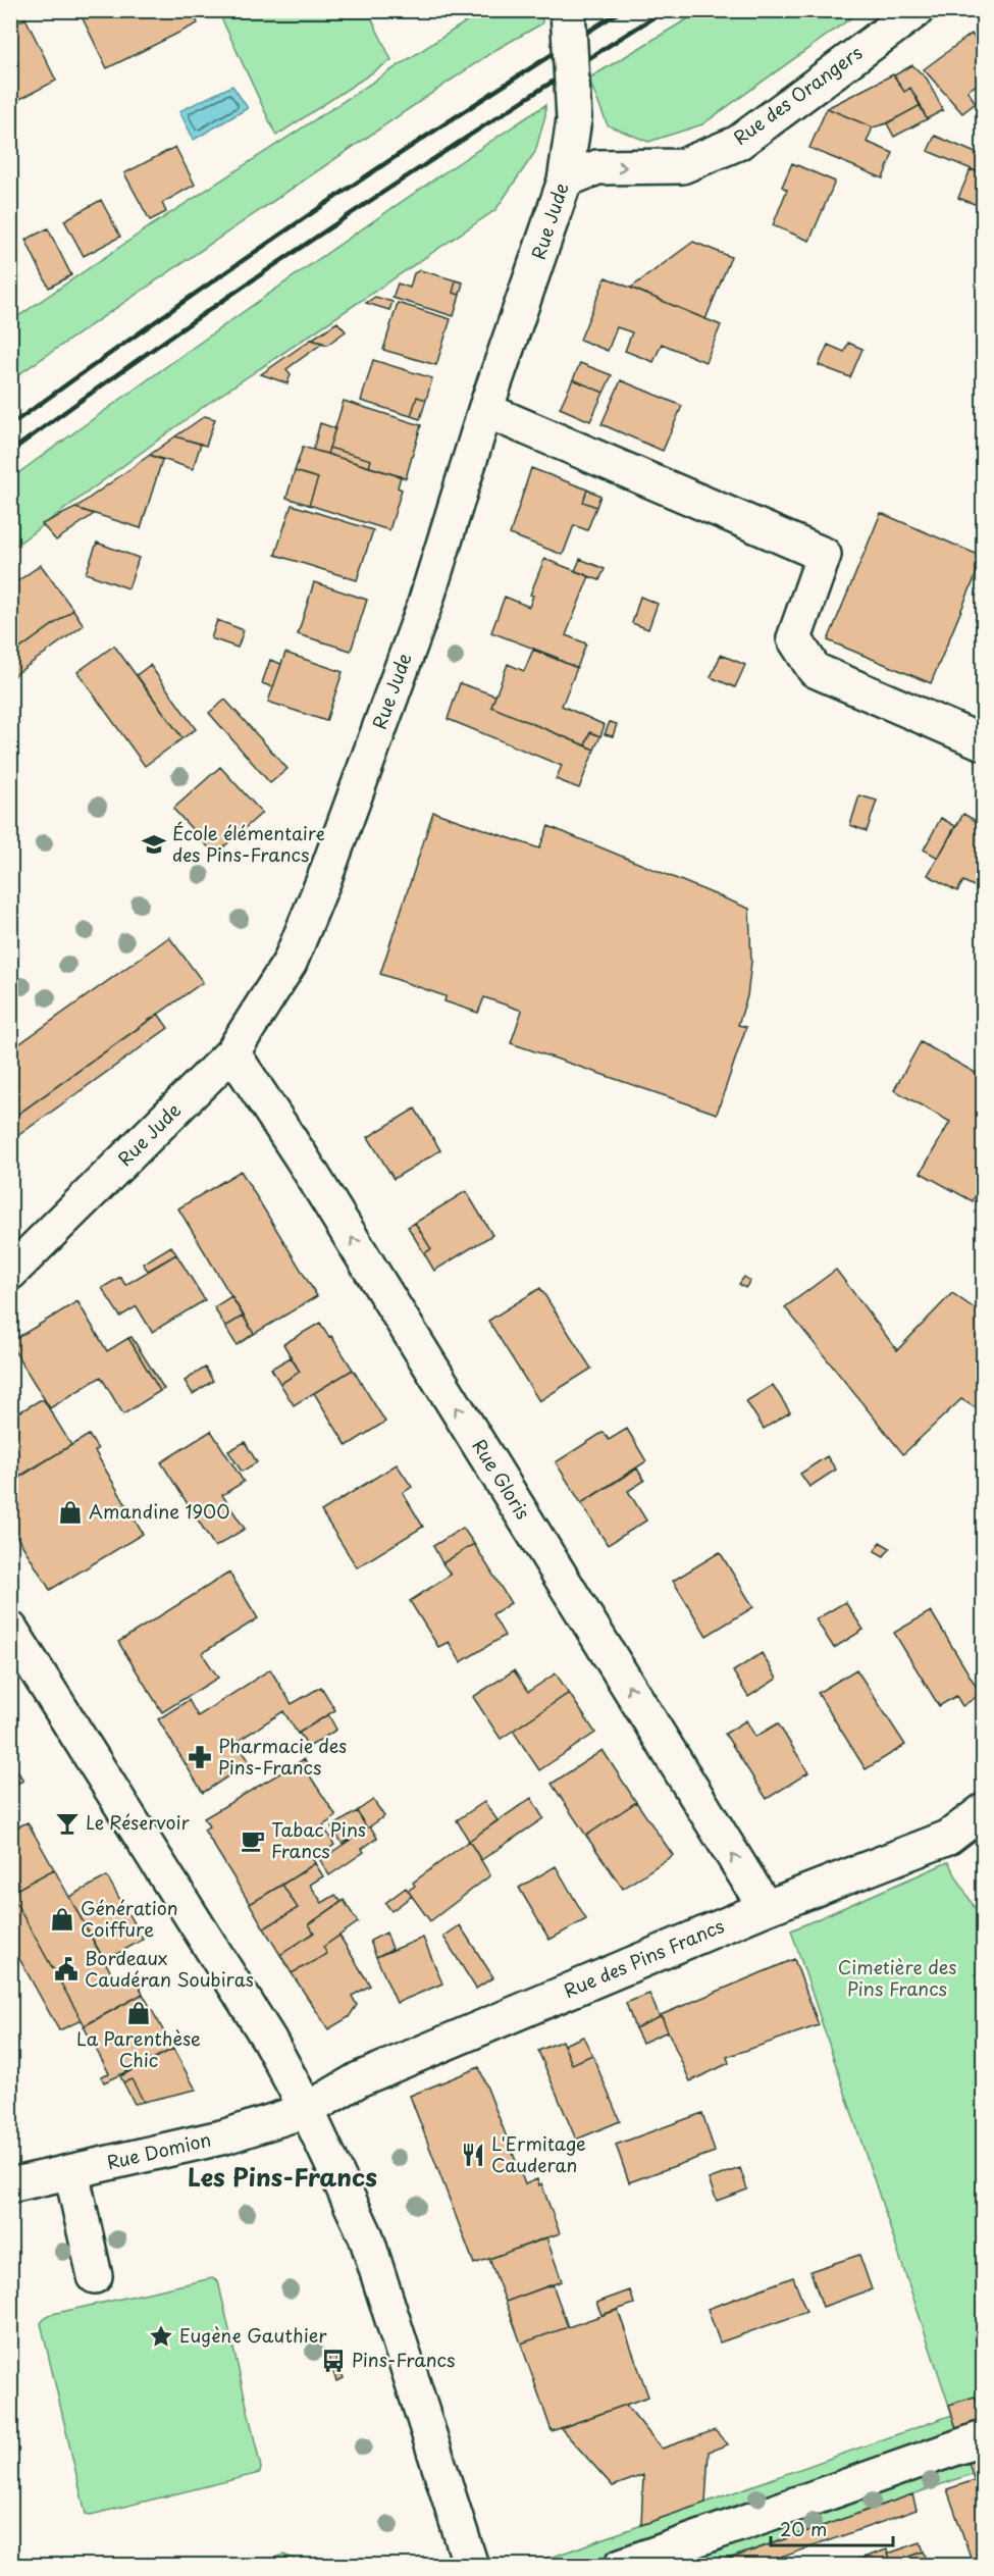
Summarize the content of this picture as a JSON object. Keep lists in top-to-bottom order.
{
  "streets": {
    "street": [
      "Rue des Orangers",
      "Rue Jude",
      "Rue Gloris",
      "Rue des Pins Francs",
      "Rue Domion"
    ]
  },
  "crossings": [
    ["Rue des Orangers", "Rue Jude"],
    ["Rue Jude", "Rue Gloris"],
    ["Rue Gloris", "Rue des Pins Francs"],
    ["Rue des Pins Francs", "Rue Domion"]
  ],
  "one_way": ["Rue des Orangers", "Rue Gloris"],
  "districts": ["Les Pins-Francs"],
  "parks": ["Cimetière des Pins Francs"],
  "places": {
    "school or university": ["École élémentaire des Pins-Francs"],
    "shop": ["Amandine 1900", "Génération Coiffure", "La Parenthèse Chic"],
    "pharmacy": ["Pharmacie des Pins-Francs"],
    "bar": ["Le Réservoir"],
    "cafe": ["Tabac Pins Francs"],
    "public building": ["Bordeaux Caudéran Soubiras"],
    "restaurant": ["L'Ermitage Cauderan"],
    "place": ["Eugène Gauthier"],
    "bus stop": ["Pins-Francs"]
  },
  "scale_bar": "20 m"
}
